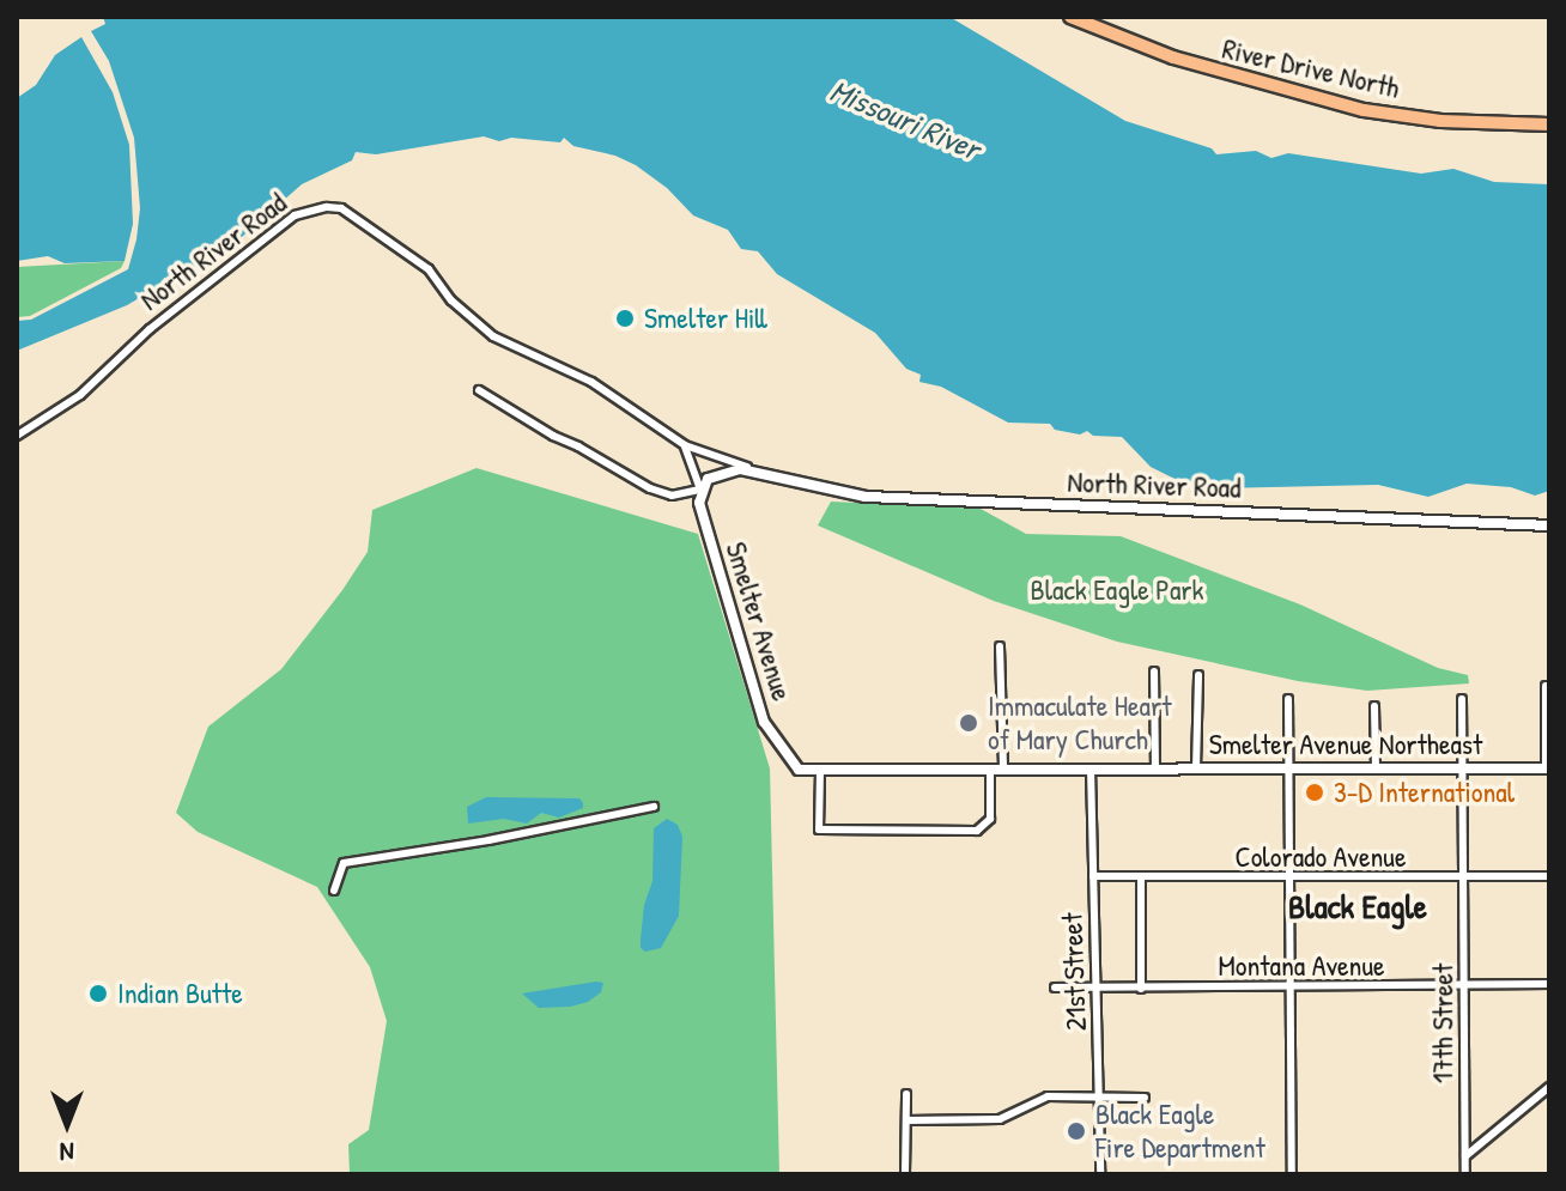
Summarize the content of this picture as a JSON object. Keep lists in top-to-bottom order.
{
  "streets": {
    "main road": ["River Drive North"],
    "street": [
      "North River Road",
      "Smelter Avenue",
      "Smelter Avenue Northeast",
      "Colorado Avenue",
      "Montana Avenue",
      "21st Street",
      "17th Street"
    ]
  },
  "crossings": [
    ["North River Road", "Smelter Avenue"],
    ["Smelter Avenue", "Smelter Avenue Northeast"],
    ["Smelter Avenue Northeast", "21st Street"],
    ["Smelter Avenue Northeast", "17th Street"],
    ["Colorado Avenue", "21st Street"],
    ["Colorado Avenue", "17th Street"],
    ["Montana Avenue", "21st Street"],
    ["Montana Avenue", "17th Street"]
  ],
  "districts": ["Black Eagle"],
  "water": ["Missouri River"],
  "parks": ["Black Eagle Park"],
  "places": [
    "Smelter Hill",
    "Immaculate Heart of Mary Church",
    "3-D International",
    "Indian Butte",
    "Black Eagle Fire Department"
  ],
  "north": "bottom"
}
